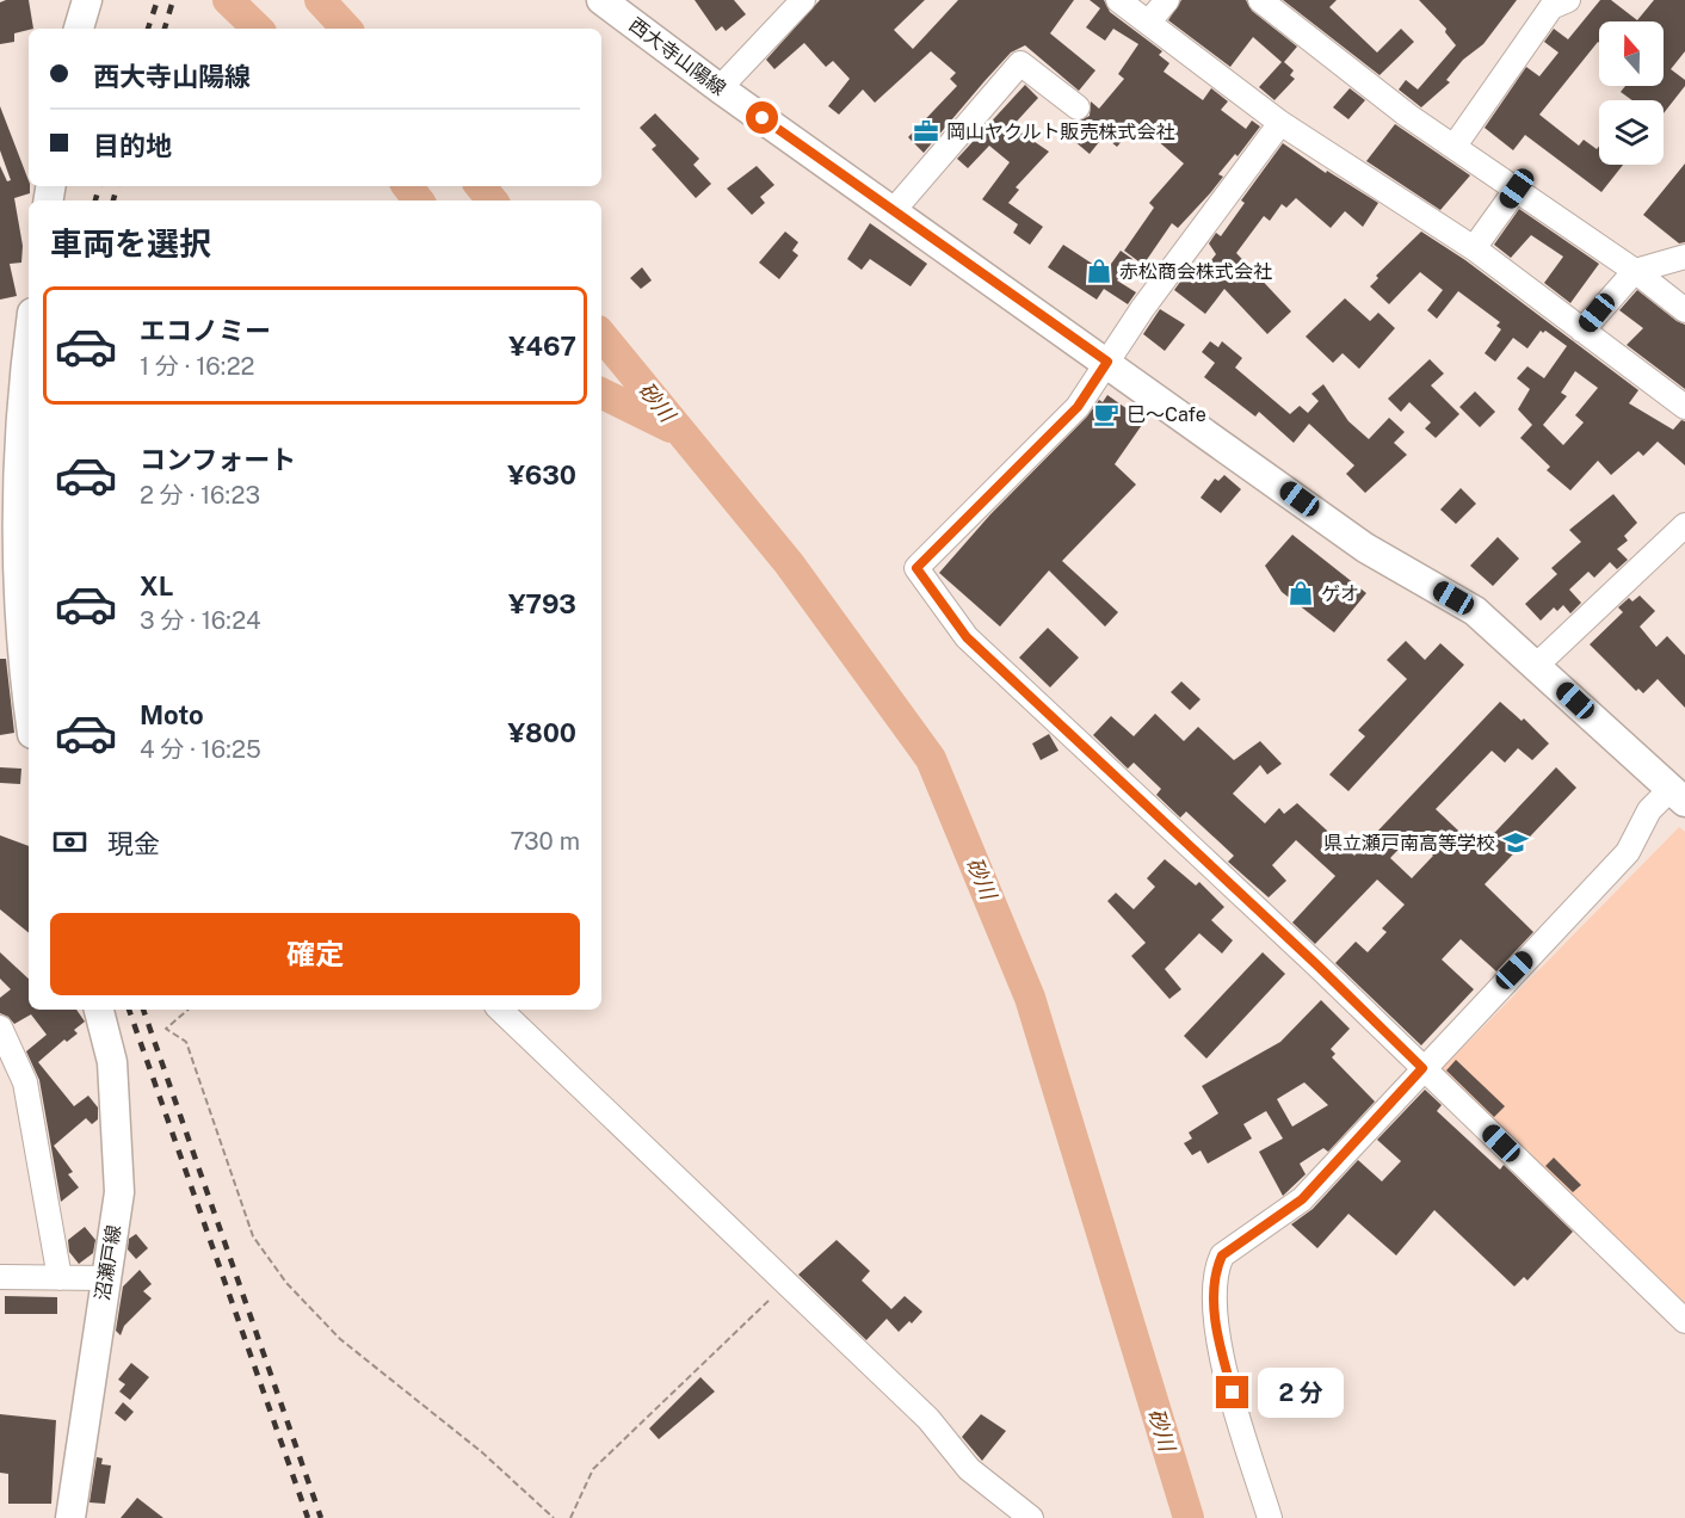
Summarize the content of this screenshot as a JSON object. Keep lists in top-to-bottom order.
{
  "streets": {
    "main road": ["西大寺山陽線", "沼瀬戸線"]
  },
  "water": ["砂川"],
  "places": {
    "office": ["岡山ヤクルト販売株式会社"],
    "shop": ["赤松商会株式会社", "ゲオ"],
    "cafe": ["巳～Cafe"],
    "school or university": ["県立瀬戸南高等学校"]
  },
  "north": "top",
  "page": {
    "banner": ["西大寺山陽線", "目的地"],
    "heading": "車両を選択",
    "list": [
      {
        "name": "エコノミー",
        "note": "1 分 · 16:22",
        "value": "¥467"
      },
      {
        "name": "コンフォート",
        "note": "2 分 · 16:23",
        "value": "¥630"
      },
      {
        "name": "XL",
        "note": "3 分 · 16:24",
        "value": "¥793"
      },
      {
        "name": "Moto",
        "note": "4 分 · 16:25",
        "value": "¥800"
      }
    ],
    "pay": ["現金", "730 m"],
    "buttons": "確定",
    "bubble": "2 分"
  }
}
